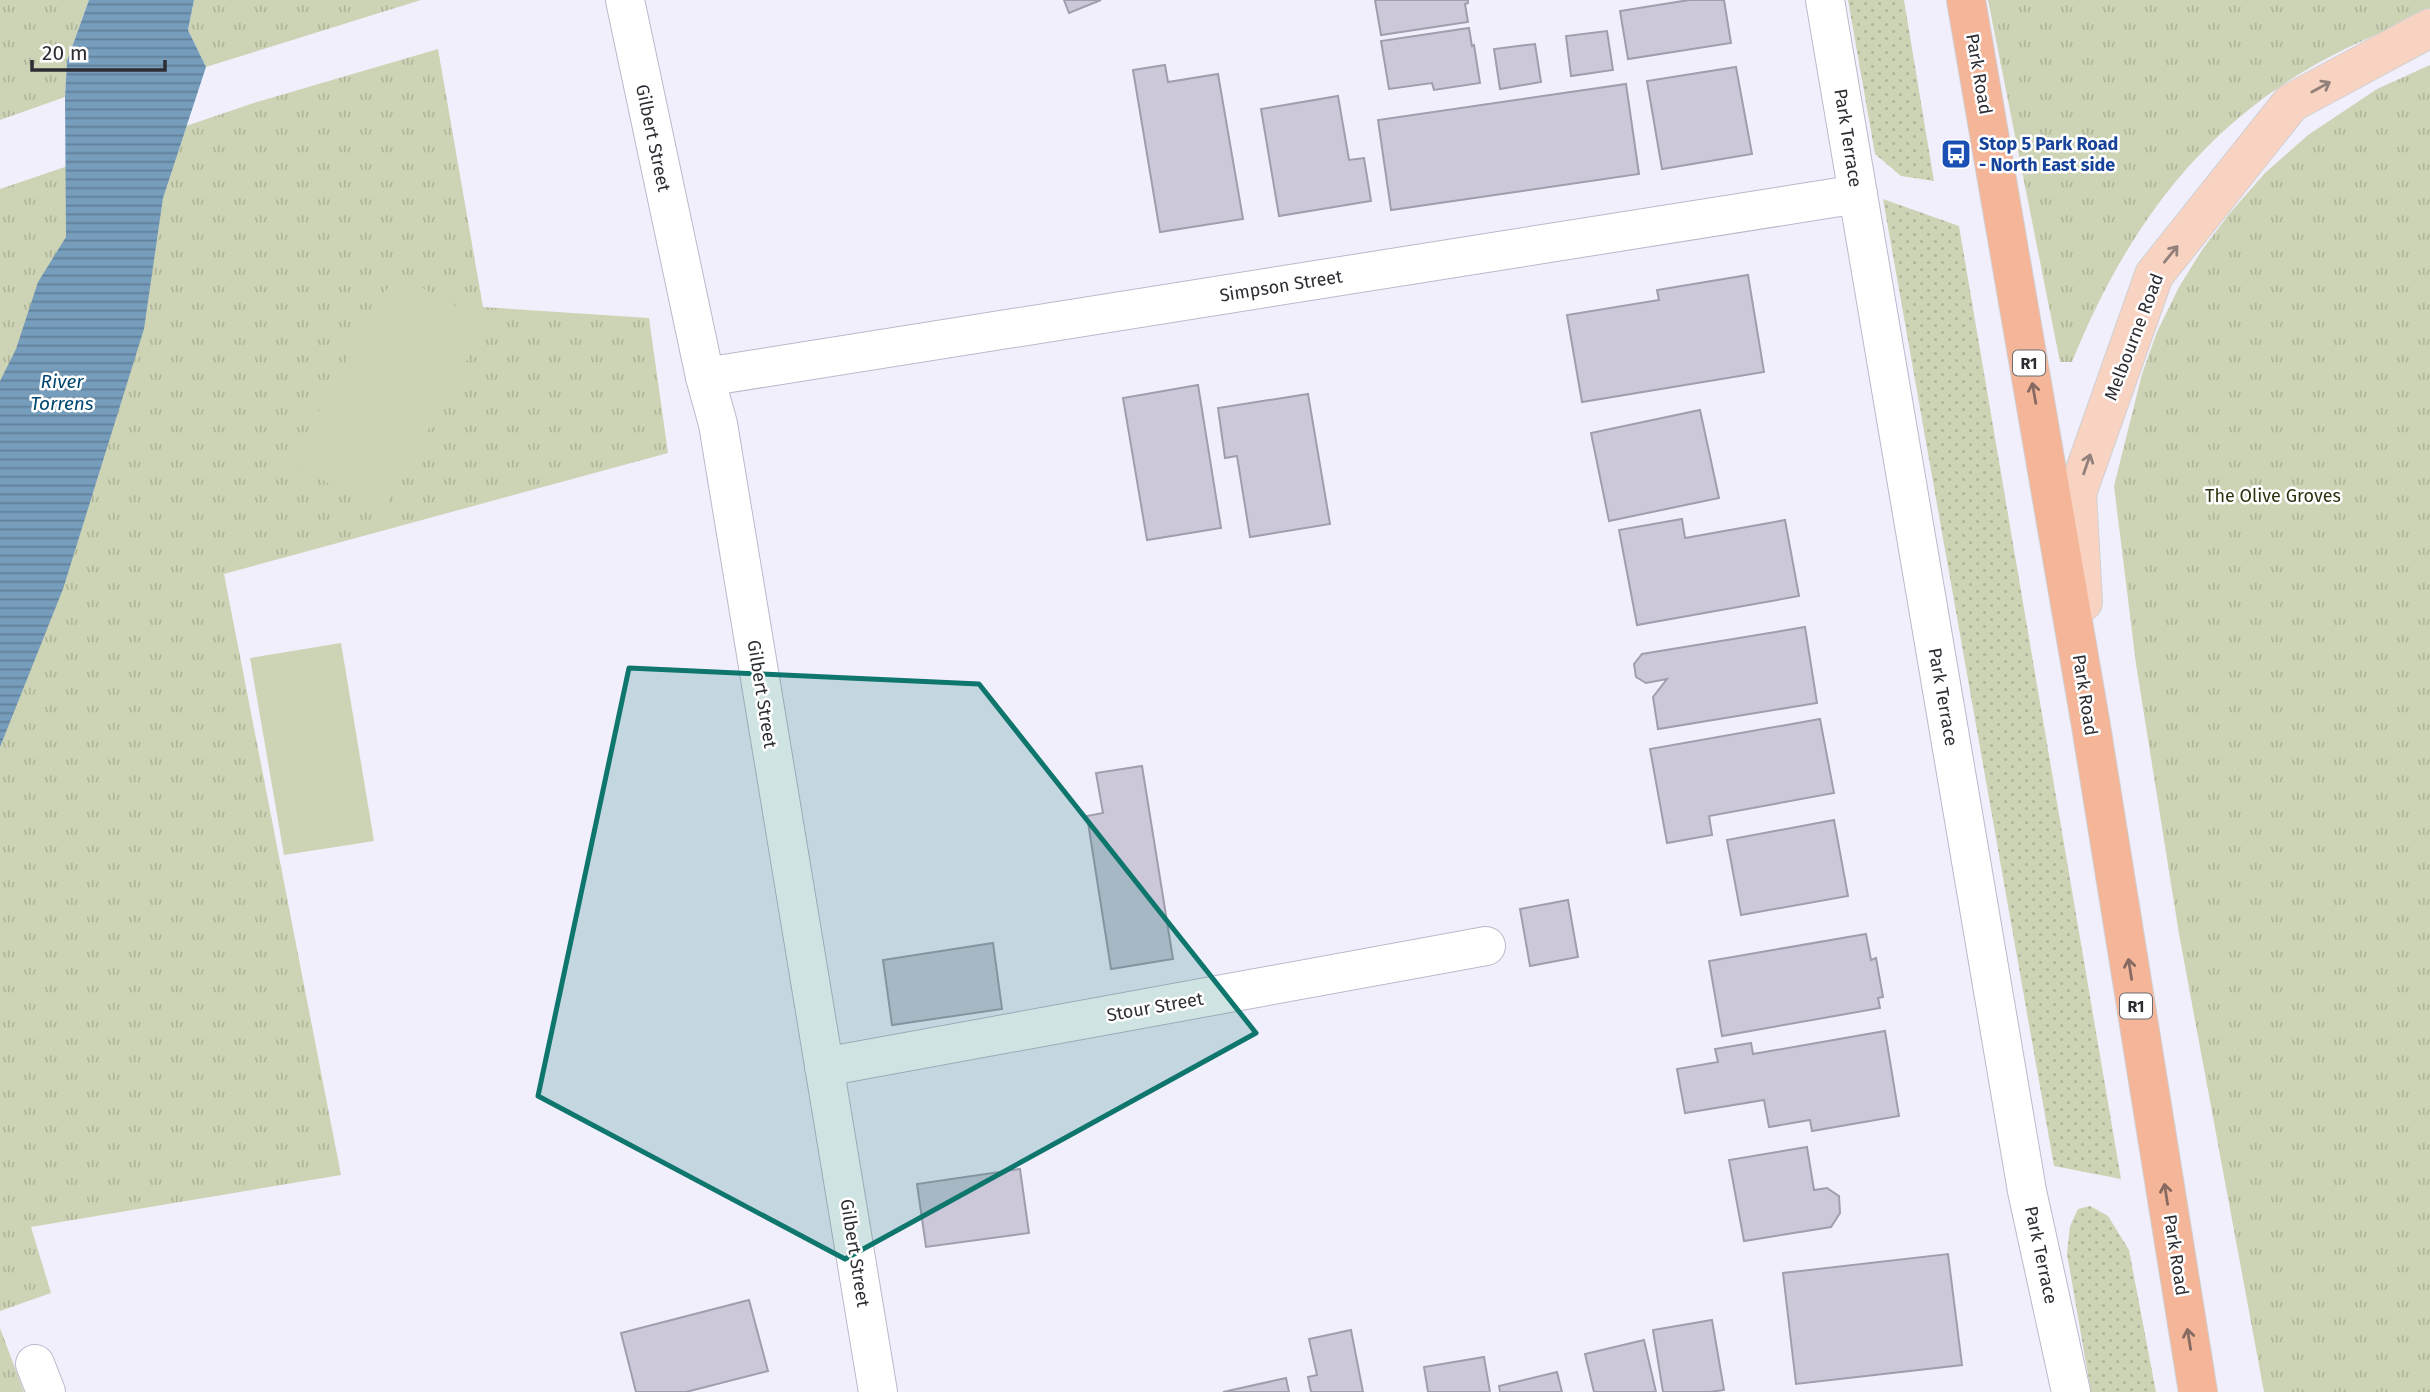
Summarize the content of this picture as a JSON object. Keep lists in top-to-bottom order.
{
  "streets": {
    "highway": ["Park Road", "R1"],
    "main road": ["Melbourne Road"],
    "street": [
      "Gilbert Street",
      "Park Terrace",
      "Simpson Street",
      "Stour Street"
    ]
  },
  "crossings": [
    ["Park Road", "Melbourne Road"],
    ["Gilbert Street", "Simpson Street"],
    ["Gilbert Street", "Stour Street"],
    ["Park Terrace", "Simpson Street"]
  ],
  "one_way": ["Park Road", "Melbourne Road"],
  "water": ["River Torrens"],
  "parks": ["The Olive Groves"],
  "places": {
    "bus stop": ["Stop 5 Park Road - North East side"]
  },
  "scale_bar": "20 m"
}
